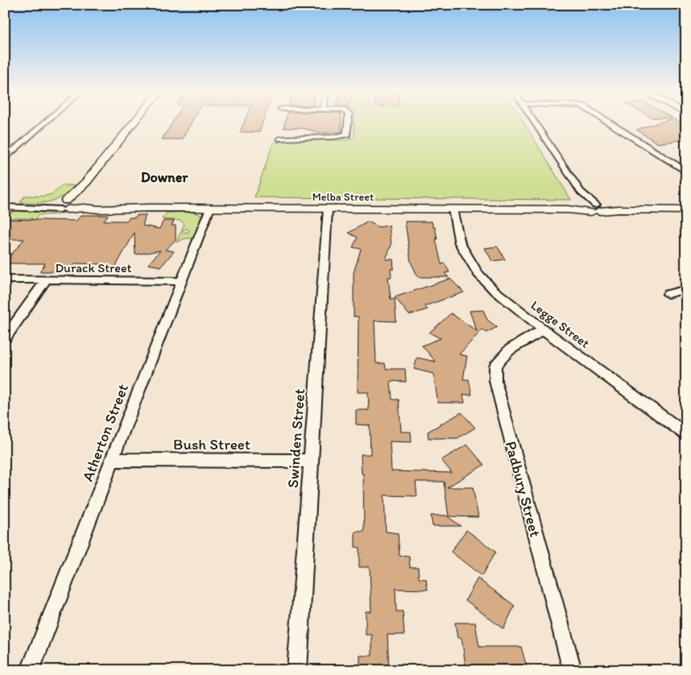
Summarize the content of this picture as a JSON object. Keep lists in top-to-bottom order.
{
  "streets": {
    "street": [
      "Melba Street",
      "Durack Street",
      "Legge Street",
      "Atherton Street",
      "Swinden Street",
      "Bush Street",
      "Padbury Street"
    ]
  },
  "crossings": [
    ["Melba Street", "Legge Street"],
    ["Melba Street", "Atherton Street"],
    ["Melba Street", "Swinden Street"],
    ["Durack Street", "Atherton Street"],
    ["Legge Street", "Padbury Street"],
    ["Atherton Street", "Bush Street"],
    ["Swinden Street", "Bush Street"]
  ],
  "districts": ["Downer"]
}
